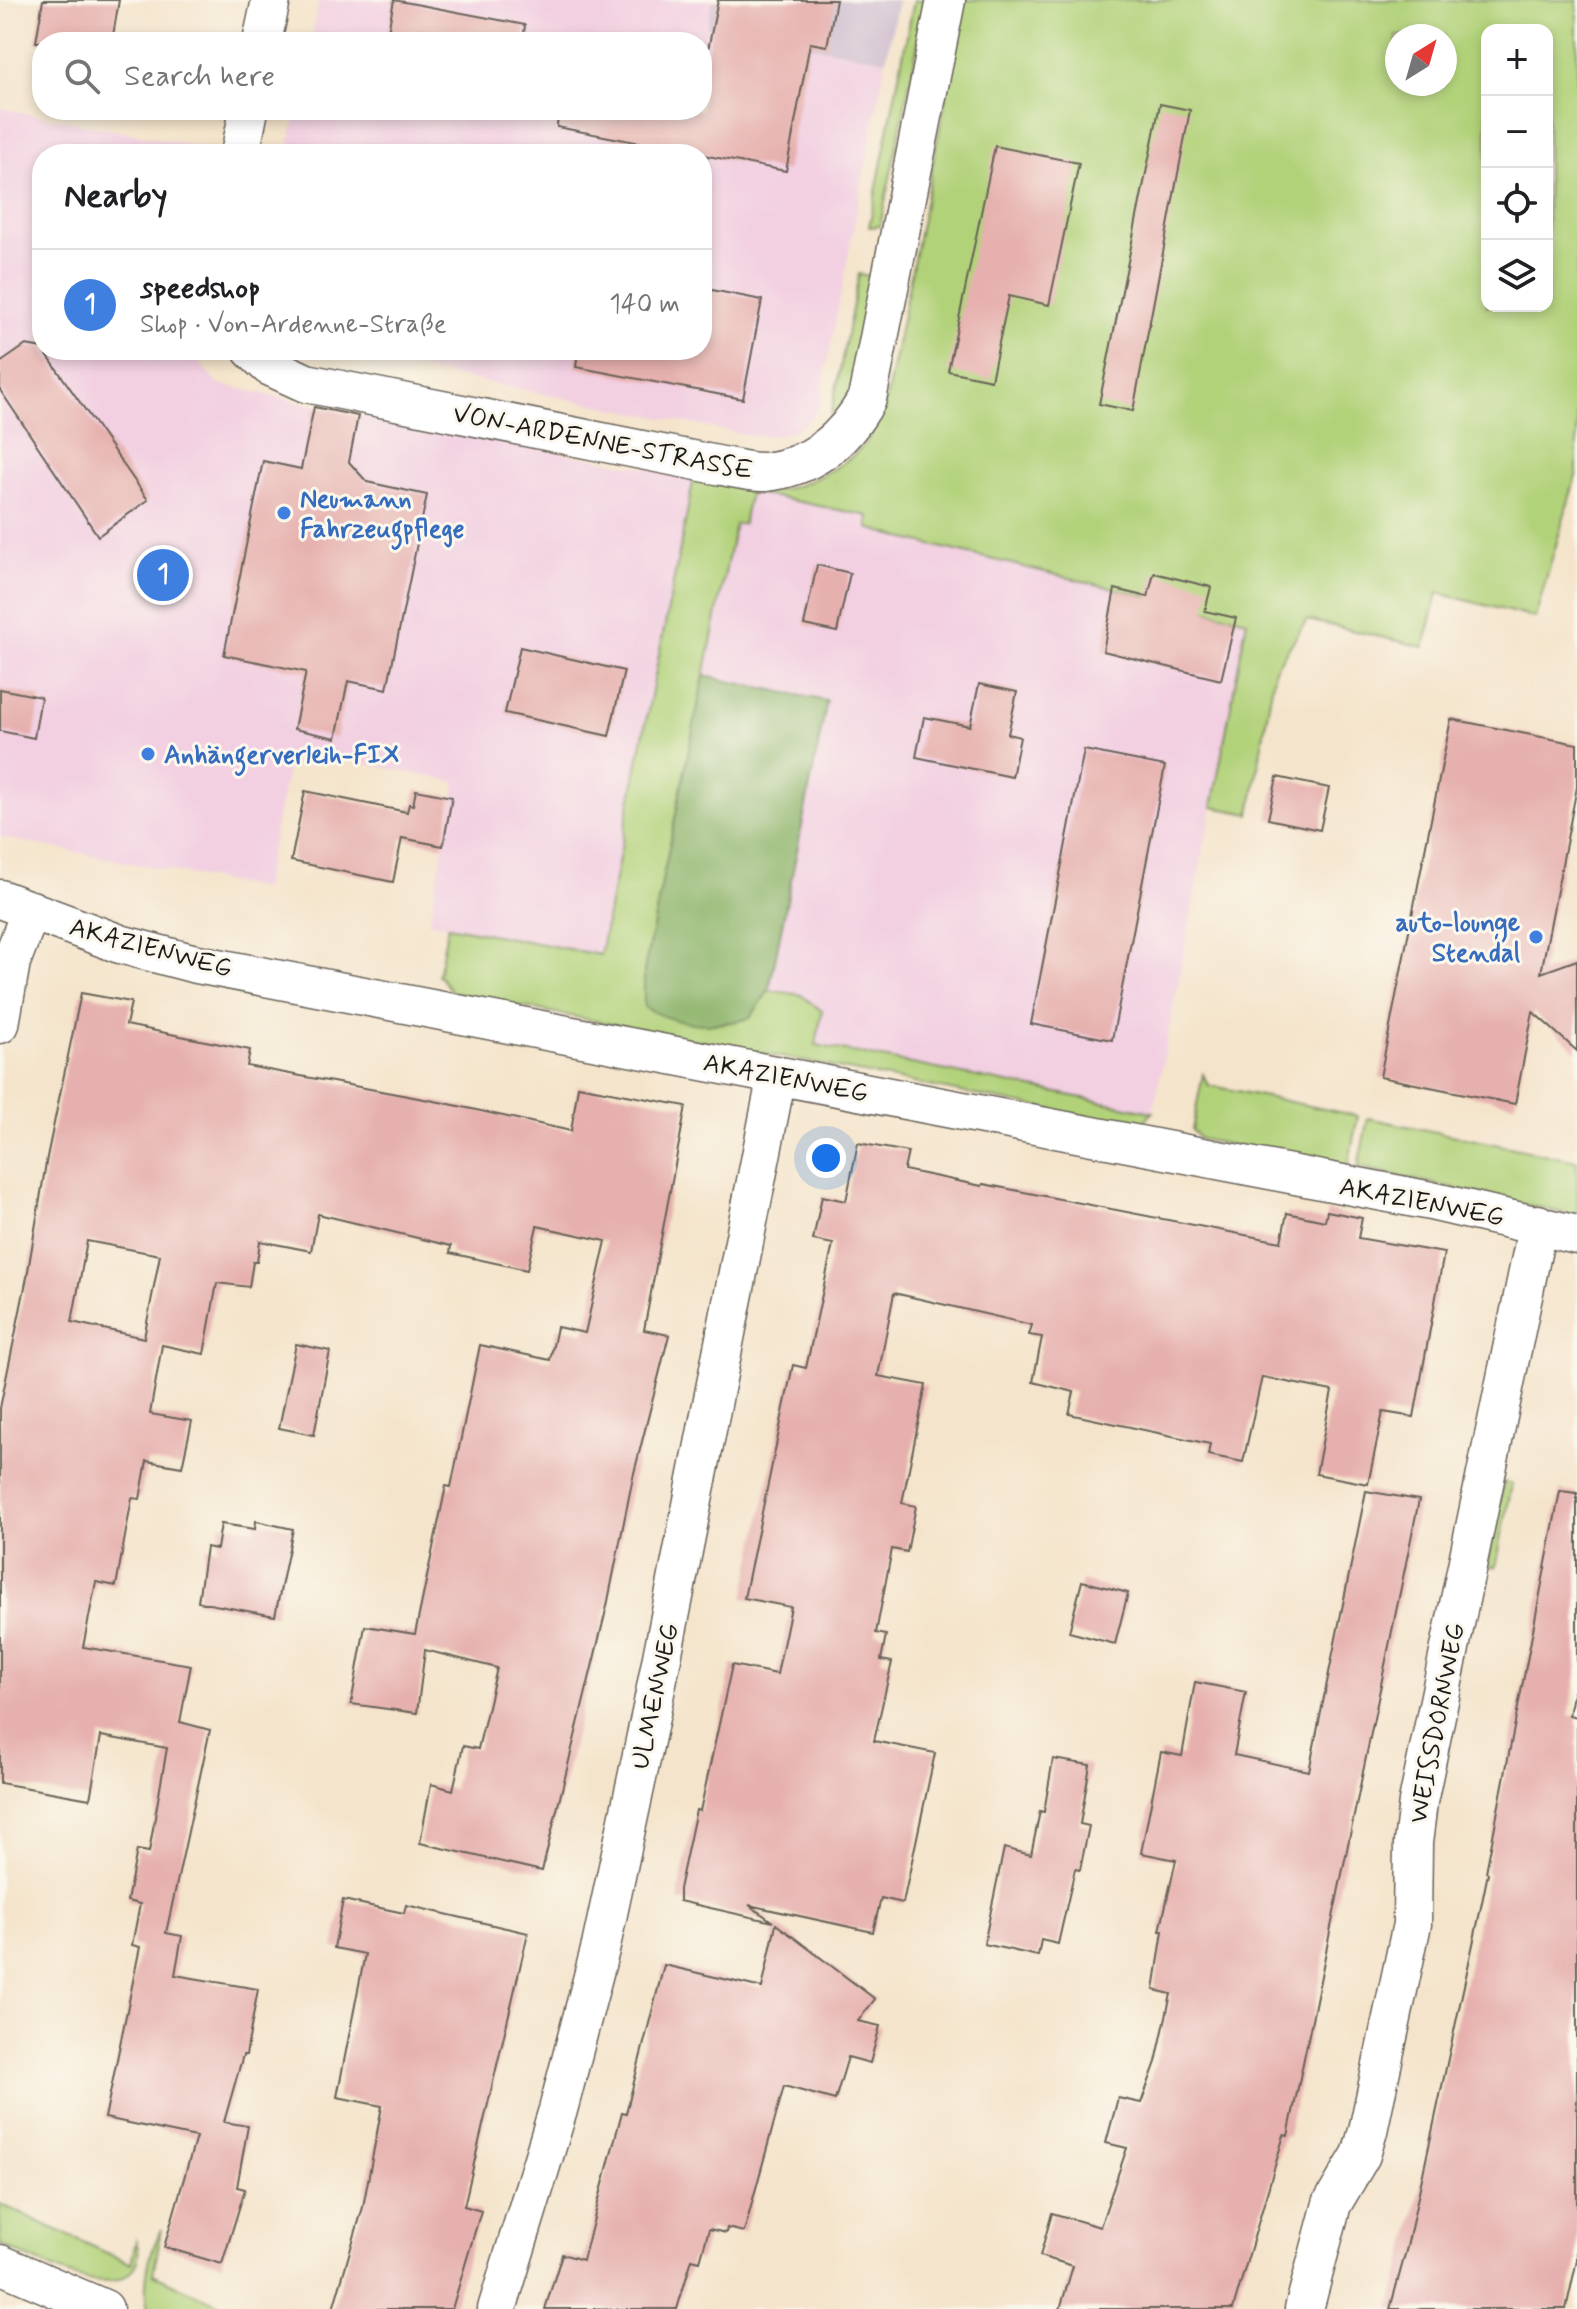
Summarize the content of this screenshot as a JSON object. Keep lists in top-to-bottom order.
{
  "streets": {
    "street": [
      "VON-ARDENNE-STRASSE",
      "AKAZIENWEG",
      "ULMENWEG",
      "WEISSDORNWEG"
    ]
  },
  "crossings": [
    ["AKAZIENWEG", "ULMENWEG"],
    ["AKAZIENWEG", "WEISSDORNWEG"]
  ],
  "places": ["Neumann Fahrzeugpflege", "Anhängerverleih-FIX", "auto-lounge Stendal"],
  "north": "top right",
  "page": {
    "map_buttons": ["+", "−"],
    "search": "Search here",
    "heading": "Nearby",
    "list": [
      {
        "mark": "1",
        "name": "speedshop",
        "note": "Shop · Von-Ardenne-Straße",
        "value": "140 m"
      }
    ],
    "pins": "1"
  }
}
